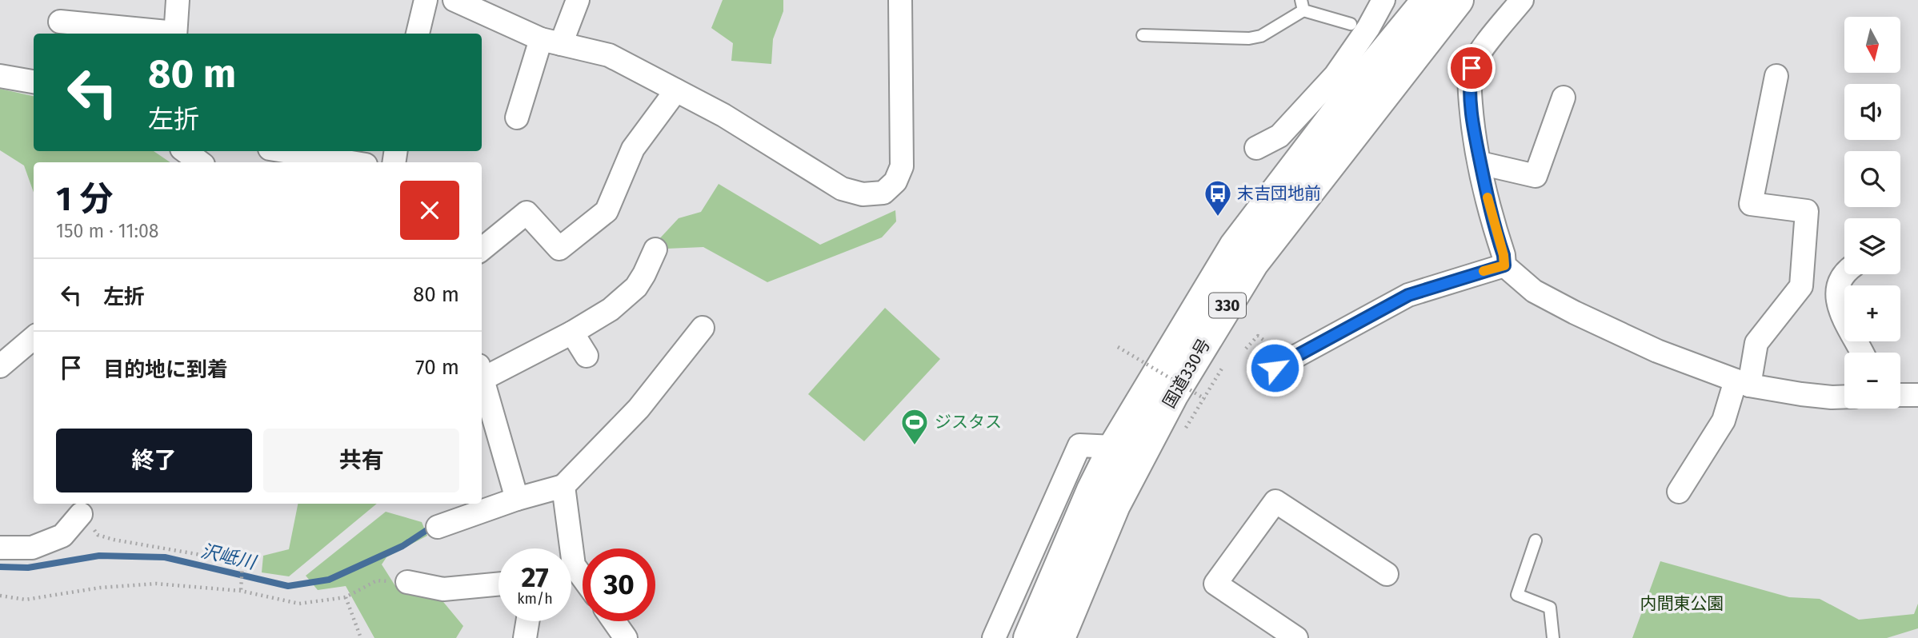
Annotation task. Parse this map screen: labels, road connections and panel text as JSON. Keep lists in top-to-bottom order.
{
  "streets": {
    "highway": ["330", "国道330号"]
  },
  "water": ["沢岻川"],
  "parks": ["内間東公園"],
  "places": {
    "bus stop": ["末吉団地前"],
    "sports": ["ジスタス"]
  },
  "north": "bottom",
  "page": {
    "map_buttons": ["+", "−"],
    "turn": ["80 m", "左折"],
    "heading": ["1 分", "150 m · 11:08"],
    "list": [
      {
        "name": "左折",
        "value": "80 m"
      },
      {
        "name": "目的地に到着",
        "value": "70 m"
      }
    ],
    "buttons": ["終了", "共有"],
    "speed": "27 km/h",
    "limit": "30"
  }
}
